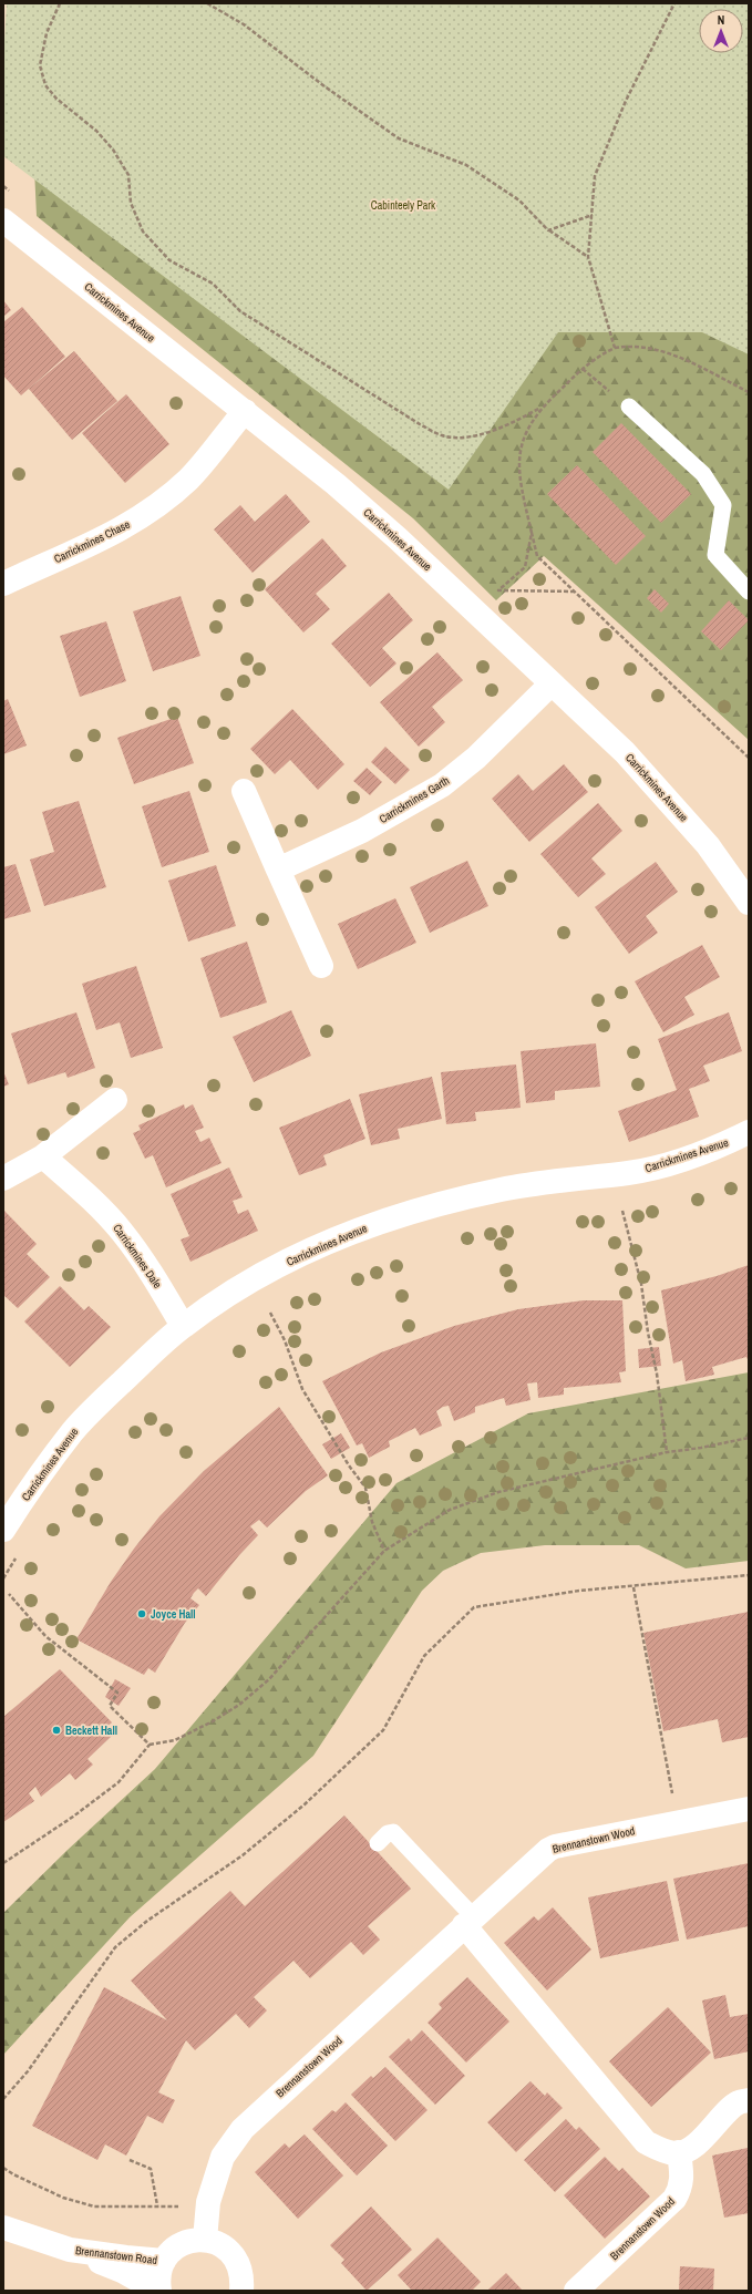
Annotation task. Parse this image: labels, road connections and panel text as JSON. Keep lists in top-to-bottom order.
{
  "streets": {
    "street": [
      "Carrickmines Avenue",
      "Carrickmines Chase",
      "Carrickmines Garth",
      "Carrickmines Dale",
      "Brennanstown Wood",
      "Brennanstown Road"
    ]
  },
  "crossings": [
    ["Carrickmines Avenue", "Carrickmines Chase"],
    ["Carrickmines Avenue", "Carrickmines Garth"],
    ["Carrickmines Avenue", "Carrickmines Dale"],
    ["Brennanstown Wood", "Brennanstown Road"]
  ],
  "parks": ["Cabinteely Park"],
  "places": ["Joyce Hall", "Beckett Hall"],
  "north": "top"
}
